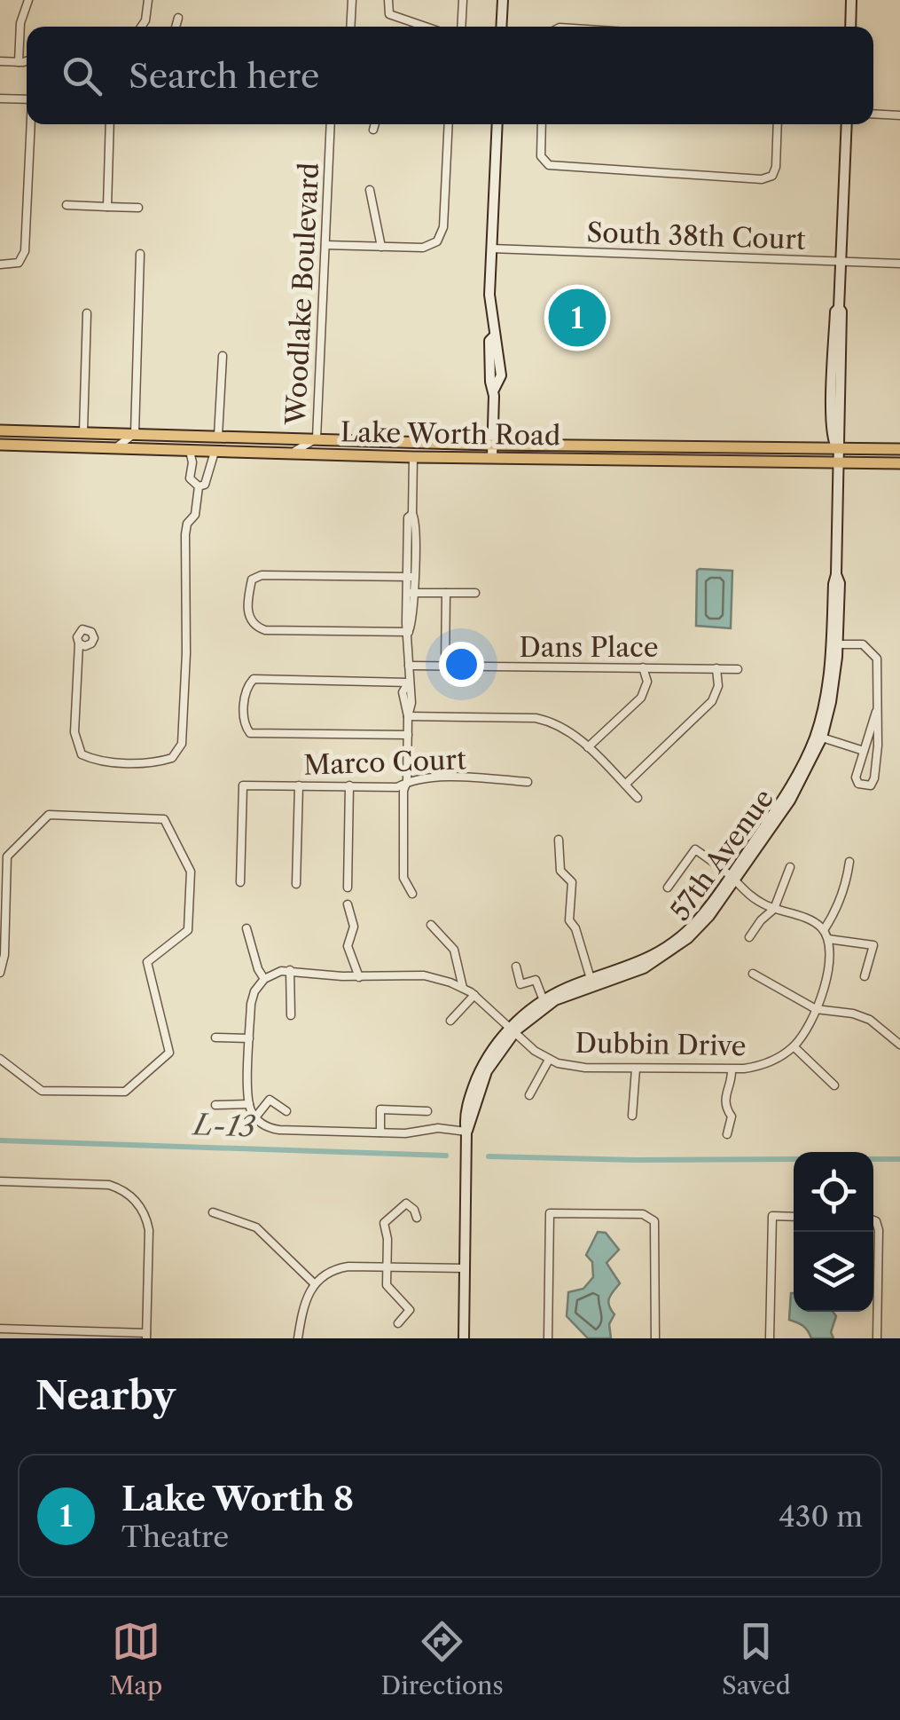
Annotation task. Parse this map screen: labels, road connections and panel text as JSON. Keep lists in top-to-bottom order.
{
  "streets": {
    "main road": ["Lake Worth Road"],
    "street": [
      "South 38th Court",
      "Woodlake Boulevard",
      "Dans Place",
      "Marco Court",
      "57th Avenue",
      "Dubbin Drive"
    ]
  },
  "crossings": [
    ["South 38th Court", "57th Avenue"],
    ["Woodlake Boulevard", "Lake Worth Road"],
    ["Lake Worth Road", "57th Avenue"],
    ["57th Avenue", "Dubbin Drive"]
  ],
  "water": ["L-13"],
  "page": {
    "search": "Search here",
    "pins": "1",
    "heading": "Nearby",
    "list": [
      {
        "mark": "1",
        "name": "Lake Worth 8",
        "note": "Theatre",
        "value": "430 m"
      }
    ],
    "nav": ["Map", "Directions", "Saved"]
  }
}
